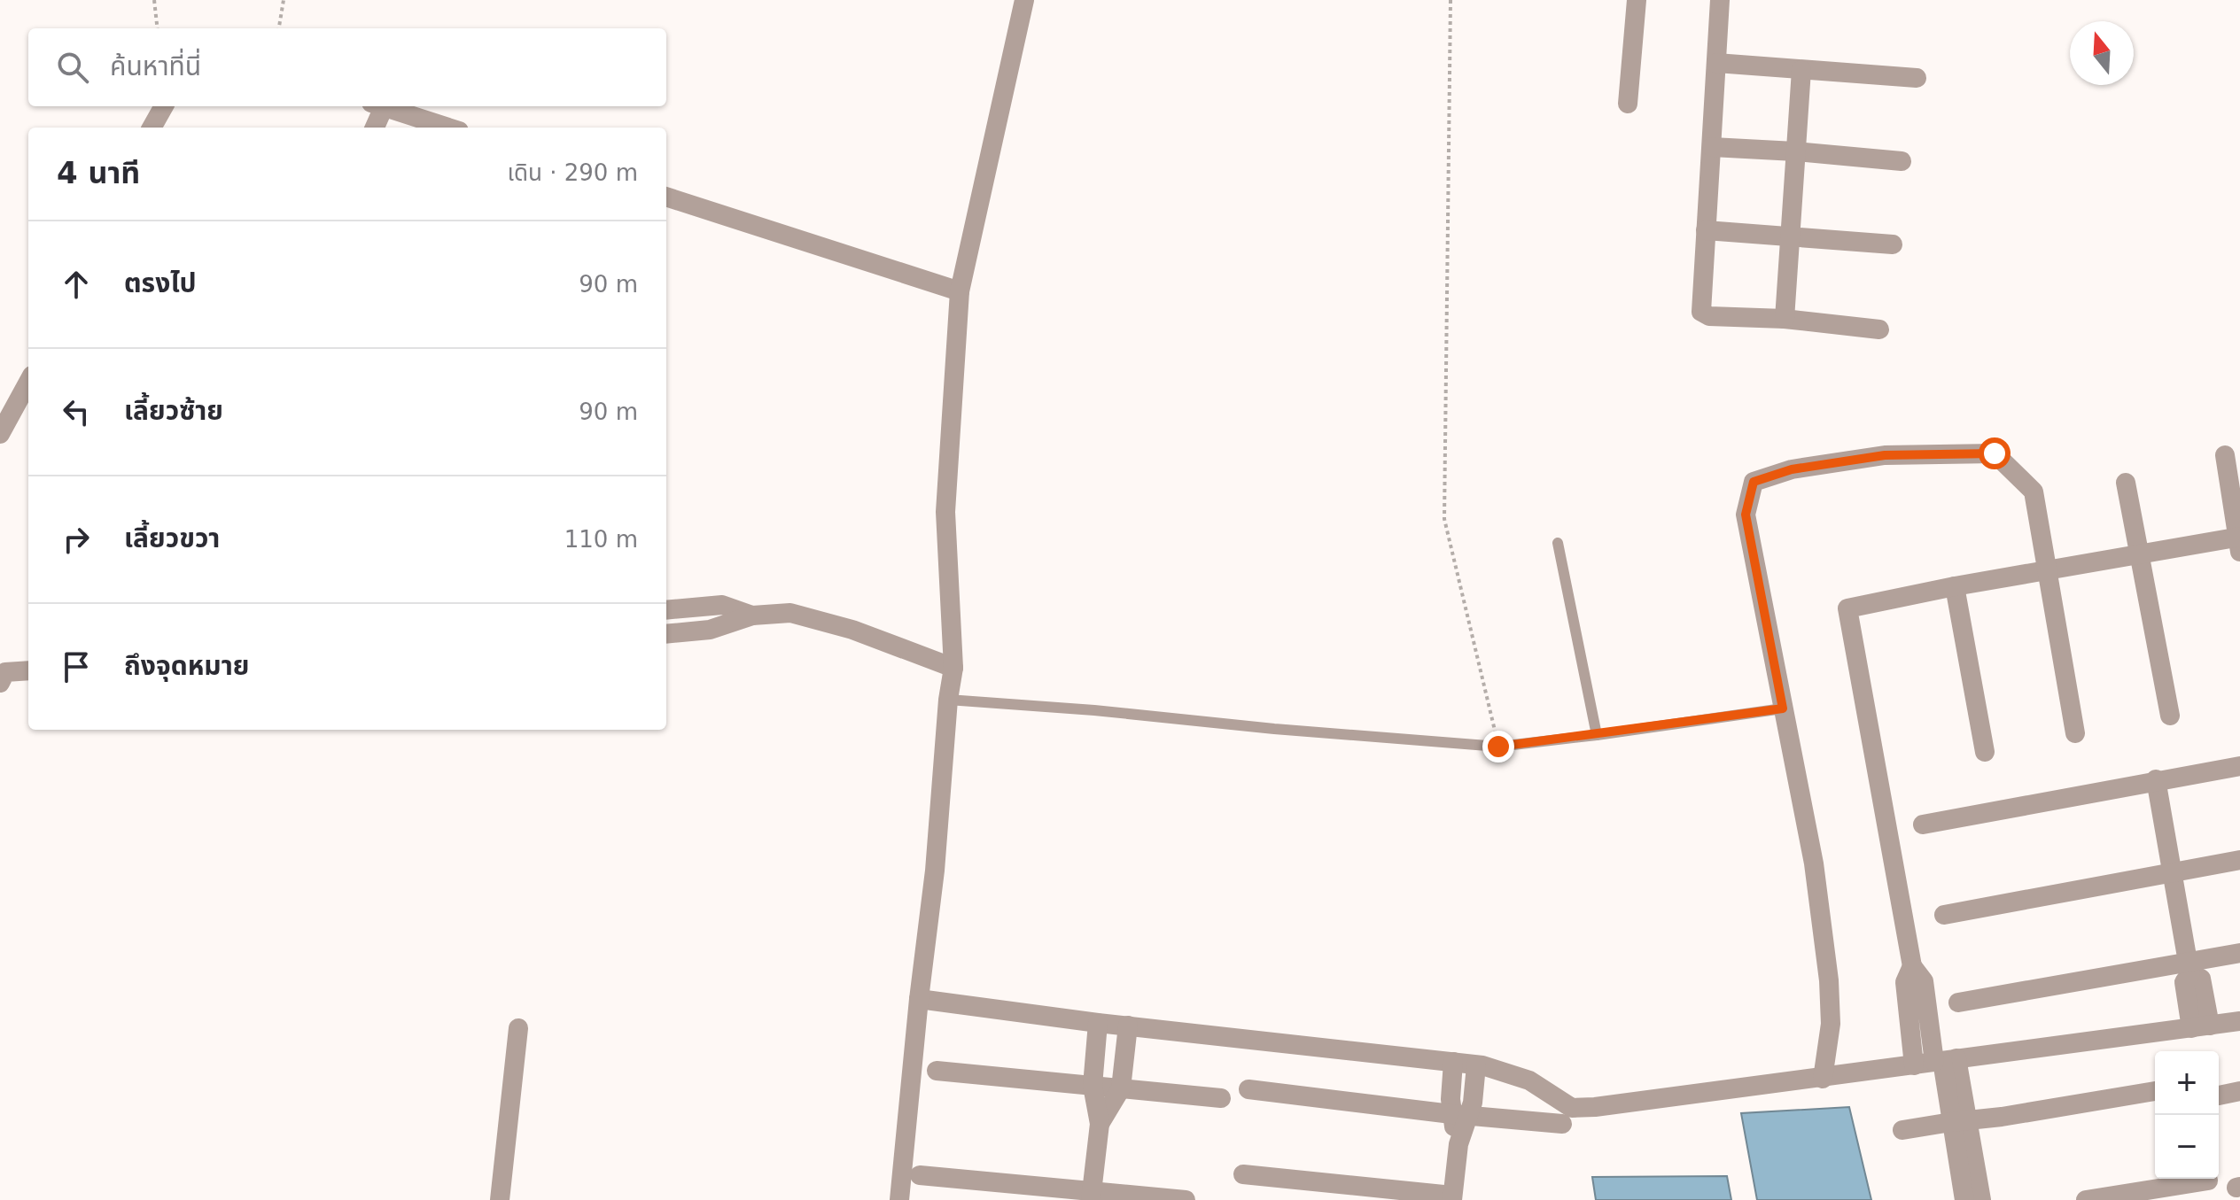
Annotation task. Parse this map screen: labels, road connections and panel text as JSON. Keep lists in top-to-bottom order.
{
  "north": "top",
  "page": {
    "search": "ค้นหาที่นี่",
    "heading": ["4 นาที", "เดิน · 290 m"],
    "list": [
      ["ตรงไป", "90 m"],
      ["เลี้ยวซ้าย", "90 m"],
      ["เลี้ยวขวา", "110 m"],
      "ถึงจุดหมาย"
    ],
    "map_buttons": ["+", "−"]
  }
}
